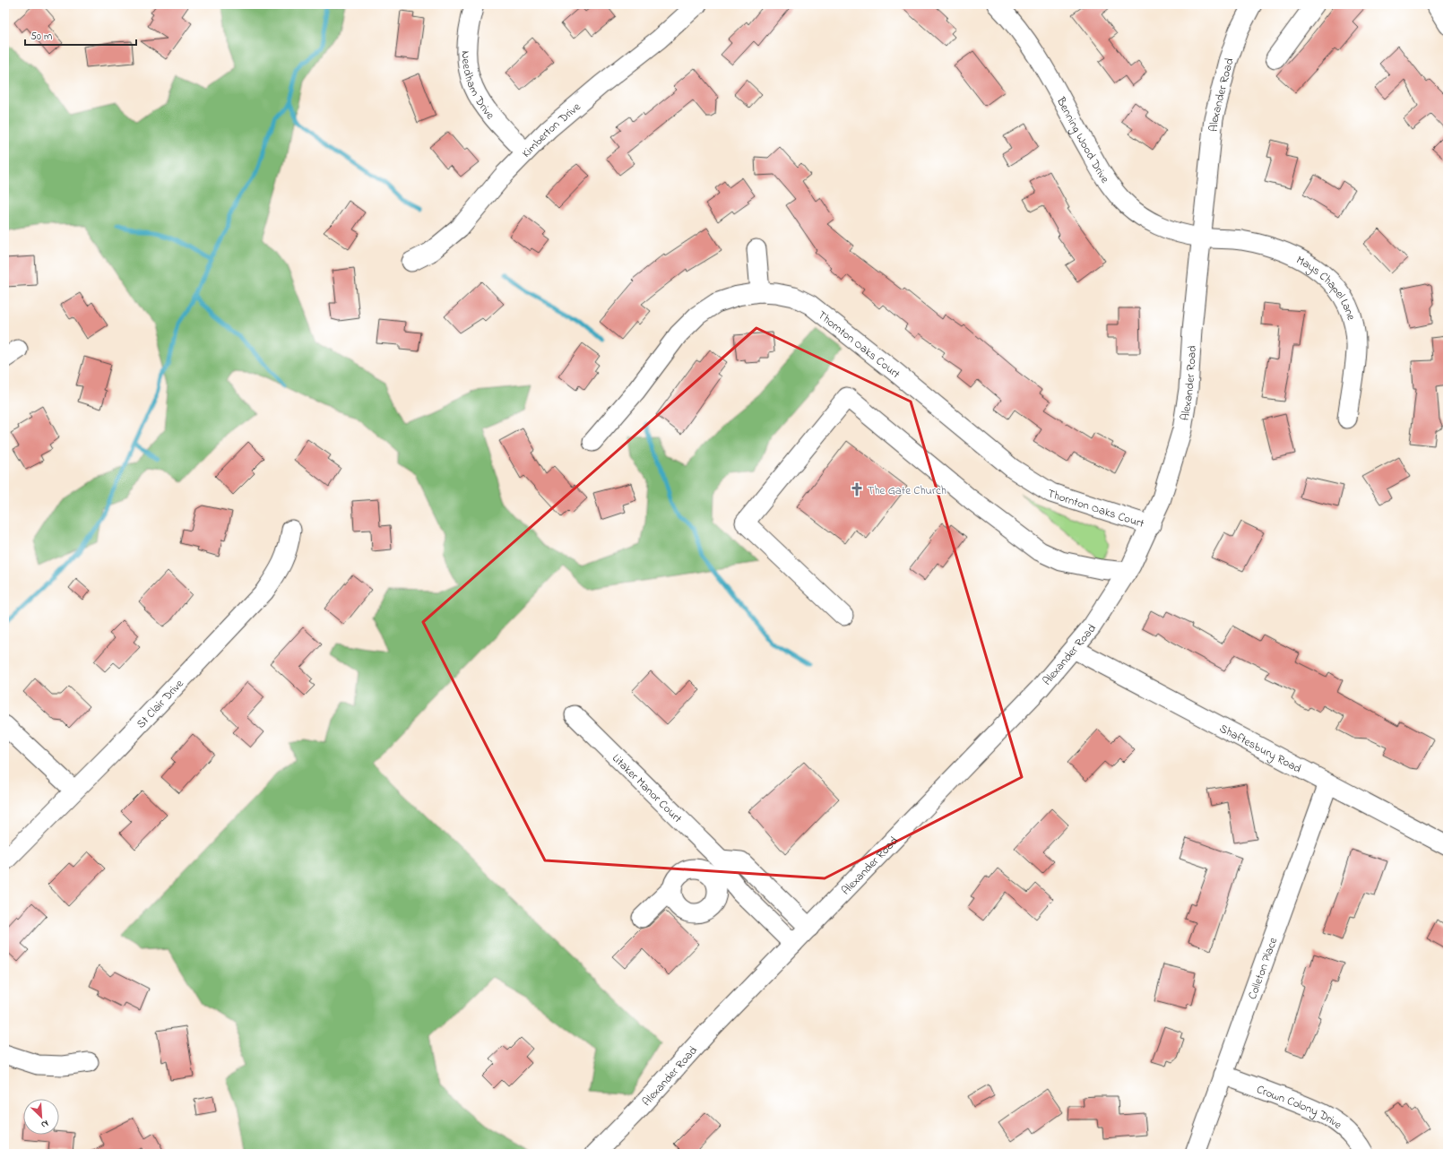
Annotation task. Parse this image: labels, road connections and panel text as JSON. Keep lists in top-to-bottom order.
{
  "streets": {
    "street": [
      "Needham Drive",
      "Alexander Road",
      "Kimberton Drive",
      "Benning Wood Drive",
      "Mays Chapel Lane",
      "Thornton Oaks Court",
      "St Clair Drive",
      "Shaftesbury Road",
      "Litaker Manor Court",
      "Colleton Place",
      "Crown Colony Drive"
    ]
  },
  "crossings": [
    ["Needham Drive", "Kimberton Drive"],
    ["Alexander Road", "Benning Wood Drive"],
    ["Alexander Road", "Mays Chapel Lane"],
    ["Alexander Road", "Thornton Oaks Court"],
    ["Alexander Road", "Shaftesbury Road"],
    ["Alexander Road", "Litaker Manor Court"],
    ["Benning Wood Drive", "Mays Chapel Lane"],
    ["Shaftesbury Road", "Colleton Place"],
    ["Colleton Place", "Crown Colony Drive"]
  ],
  "places": {
    "church": ["The Gate Church"]
  },
  "scale_bar": "50 m",
  "north": "bottom right"
}
